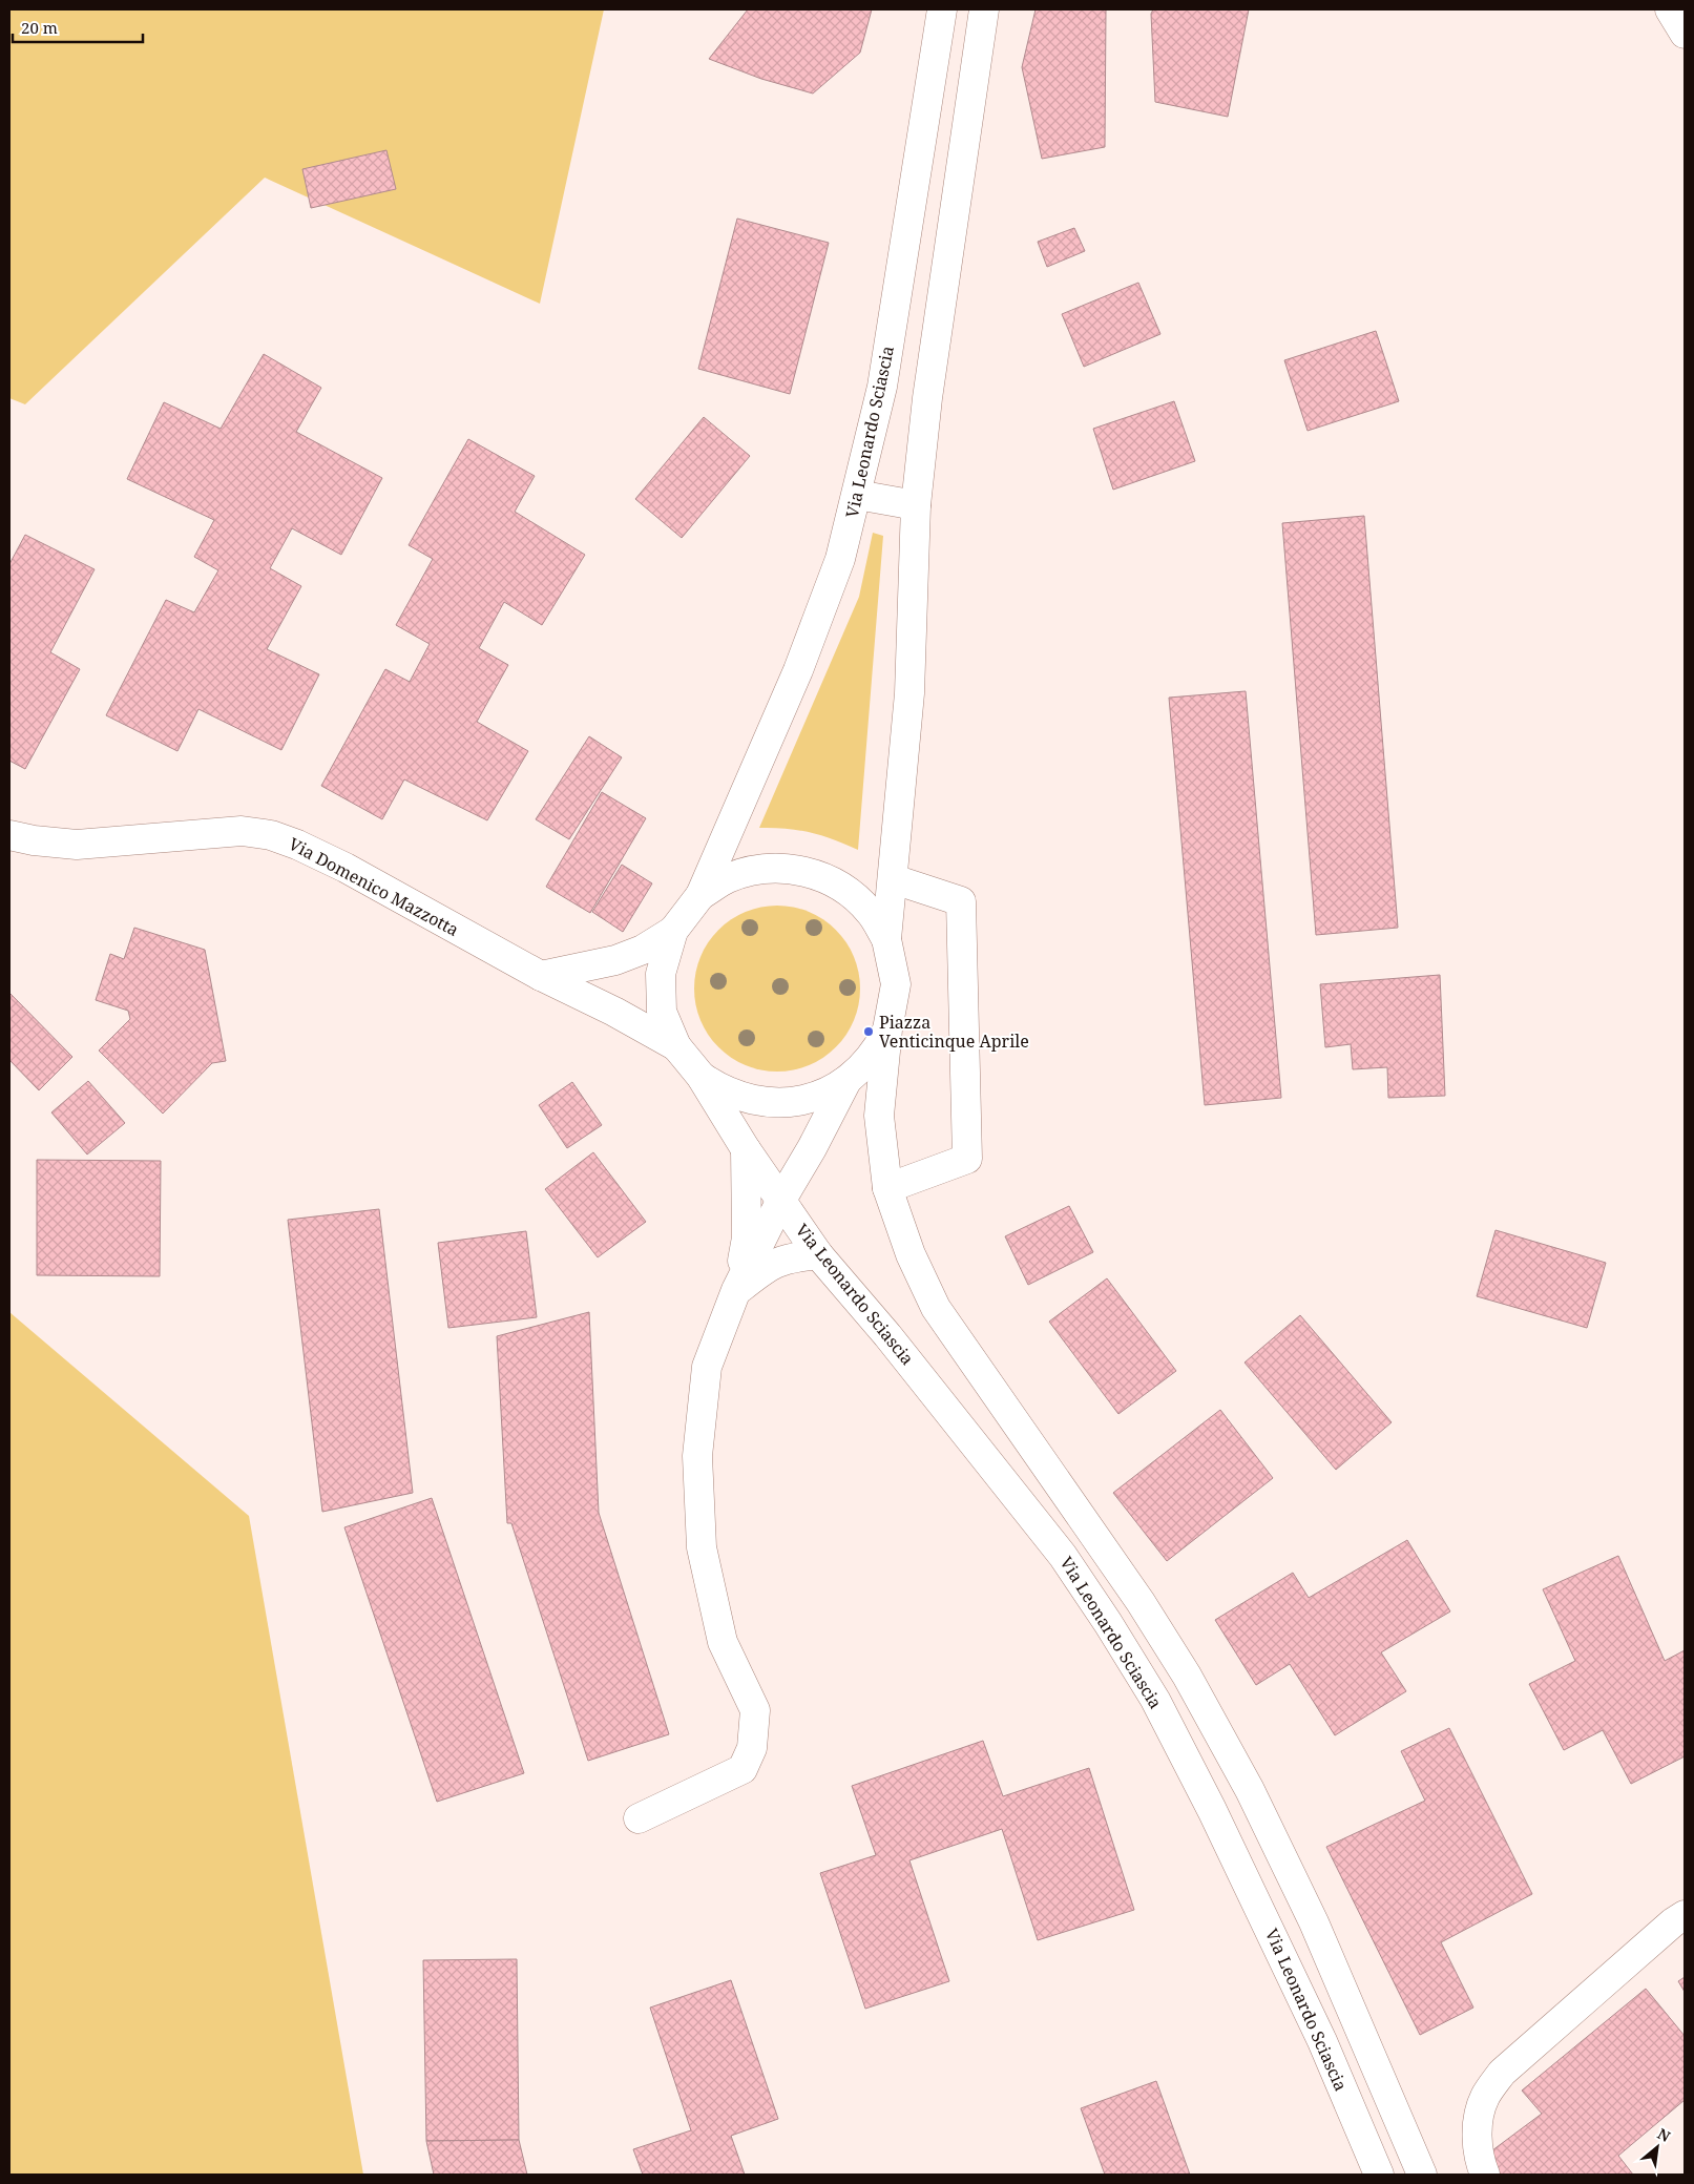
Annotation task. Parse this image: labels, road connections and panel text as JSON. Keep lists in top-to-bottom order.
{
  "streets": {
    "street": ["Via Leonardo Sciascia", "Via Domenico Mazzotta"]
  },
  "places": ["Piazza Venticinque Aprile"],
  "scale_bar": "20 m",
  "north": "top right"
}
